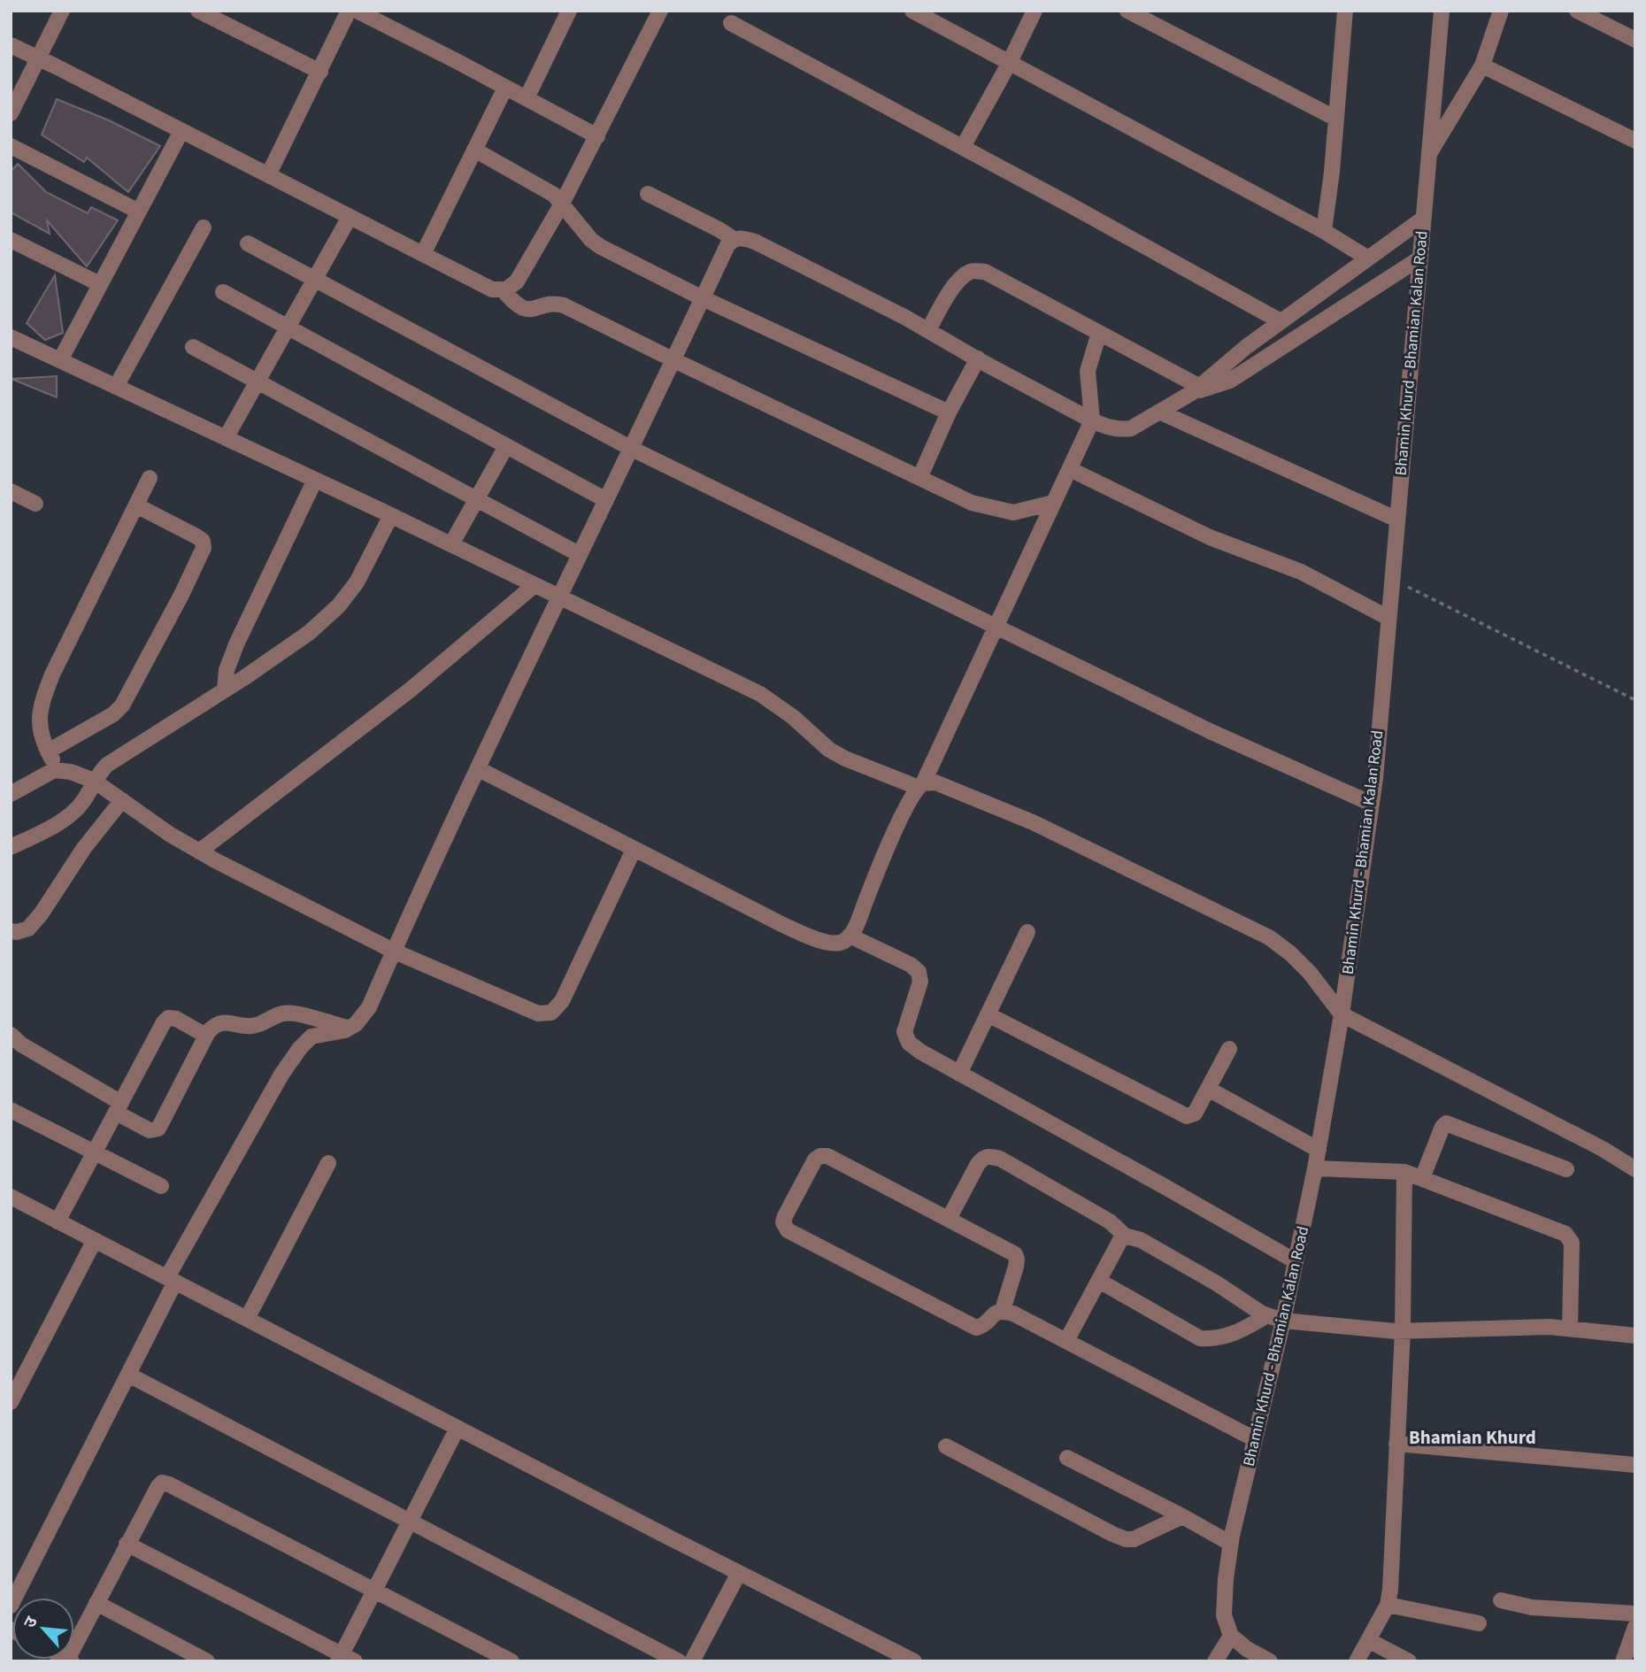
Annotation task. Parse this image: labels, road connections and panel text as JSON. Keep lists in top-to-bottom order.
{
  "streets": {
    "street": ["Bhamin Khurd - Bhamian Kalan Road"]
  },
  "districts": ["Bhamian Khurd"],
  "north": "top left"
}
